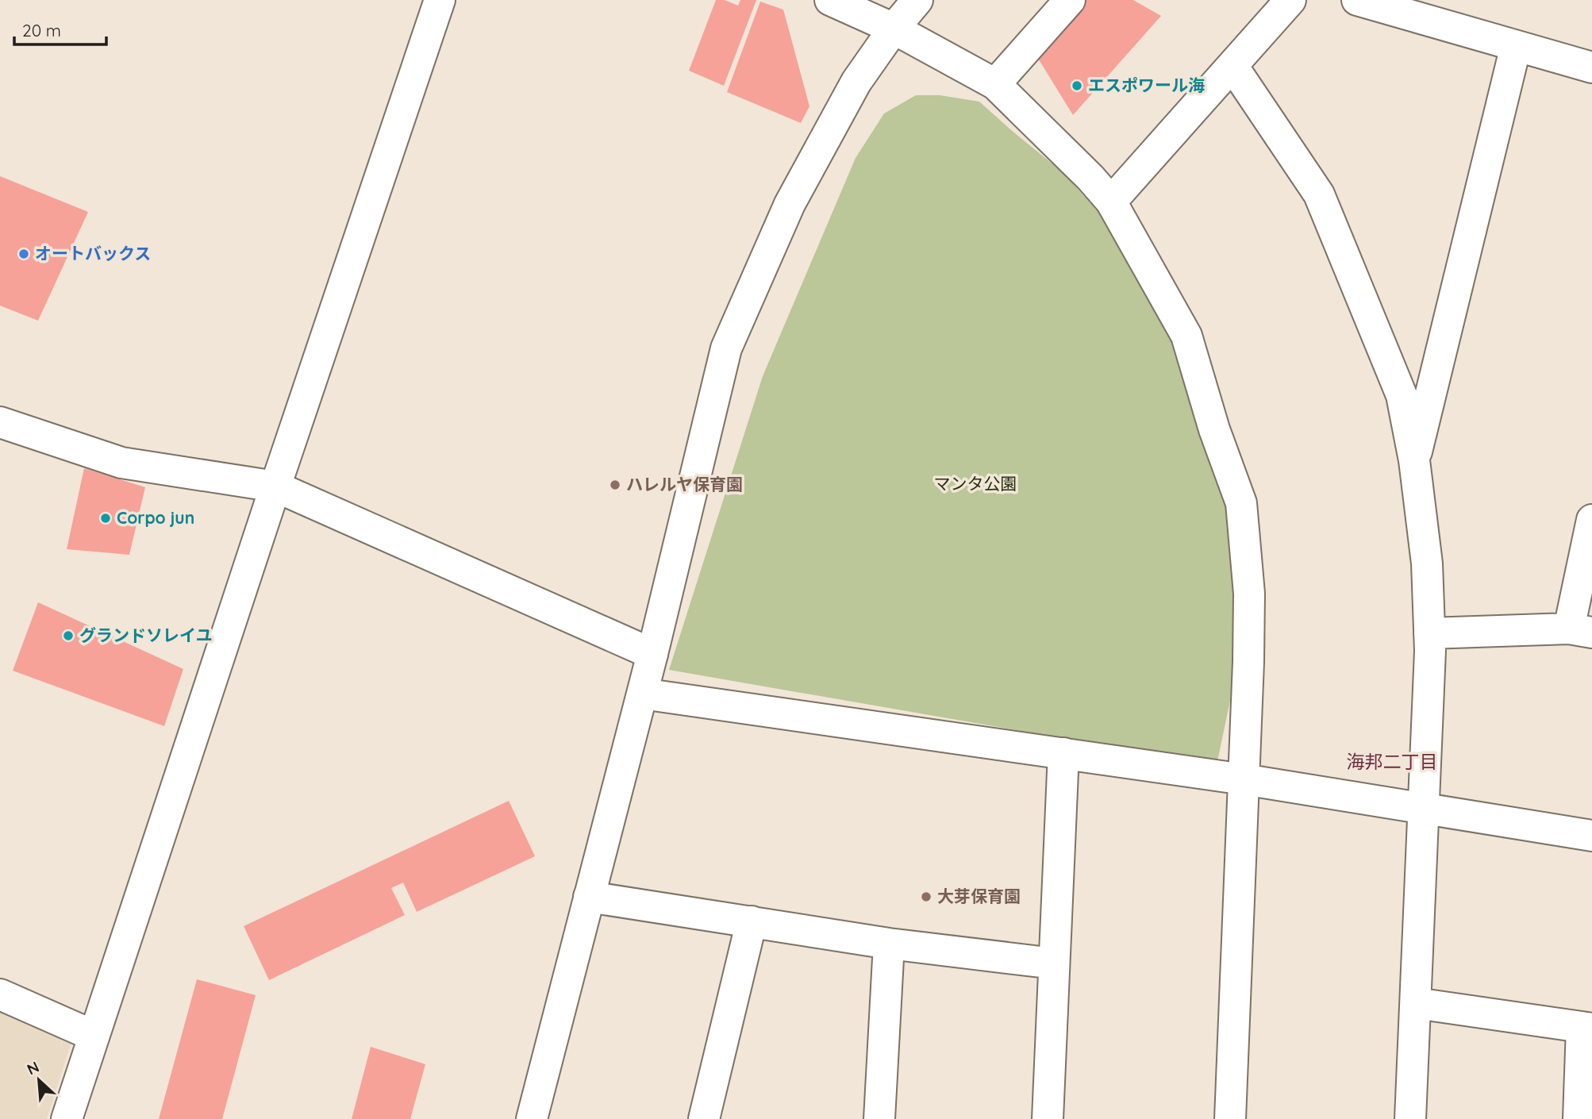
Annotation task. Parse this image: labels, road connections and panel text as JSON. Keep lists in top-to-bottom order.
{
  "districts": ["海邦二丁目"],
  "parks": ["マンタ公園"],
  "places": [
    "エスポワール海",
    "オートバックス",
    "ハレルヤ保育園",
    "Corpo jun",
    "グランドソレイユ",
    "大芽保育園"
  ],
  "scale_bar": "20 m",
  "north": "top left"
}
